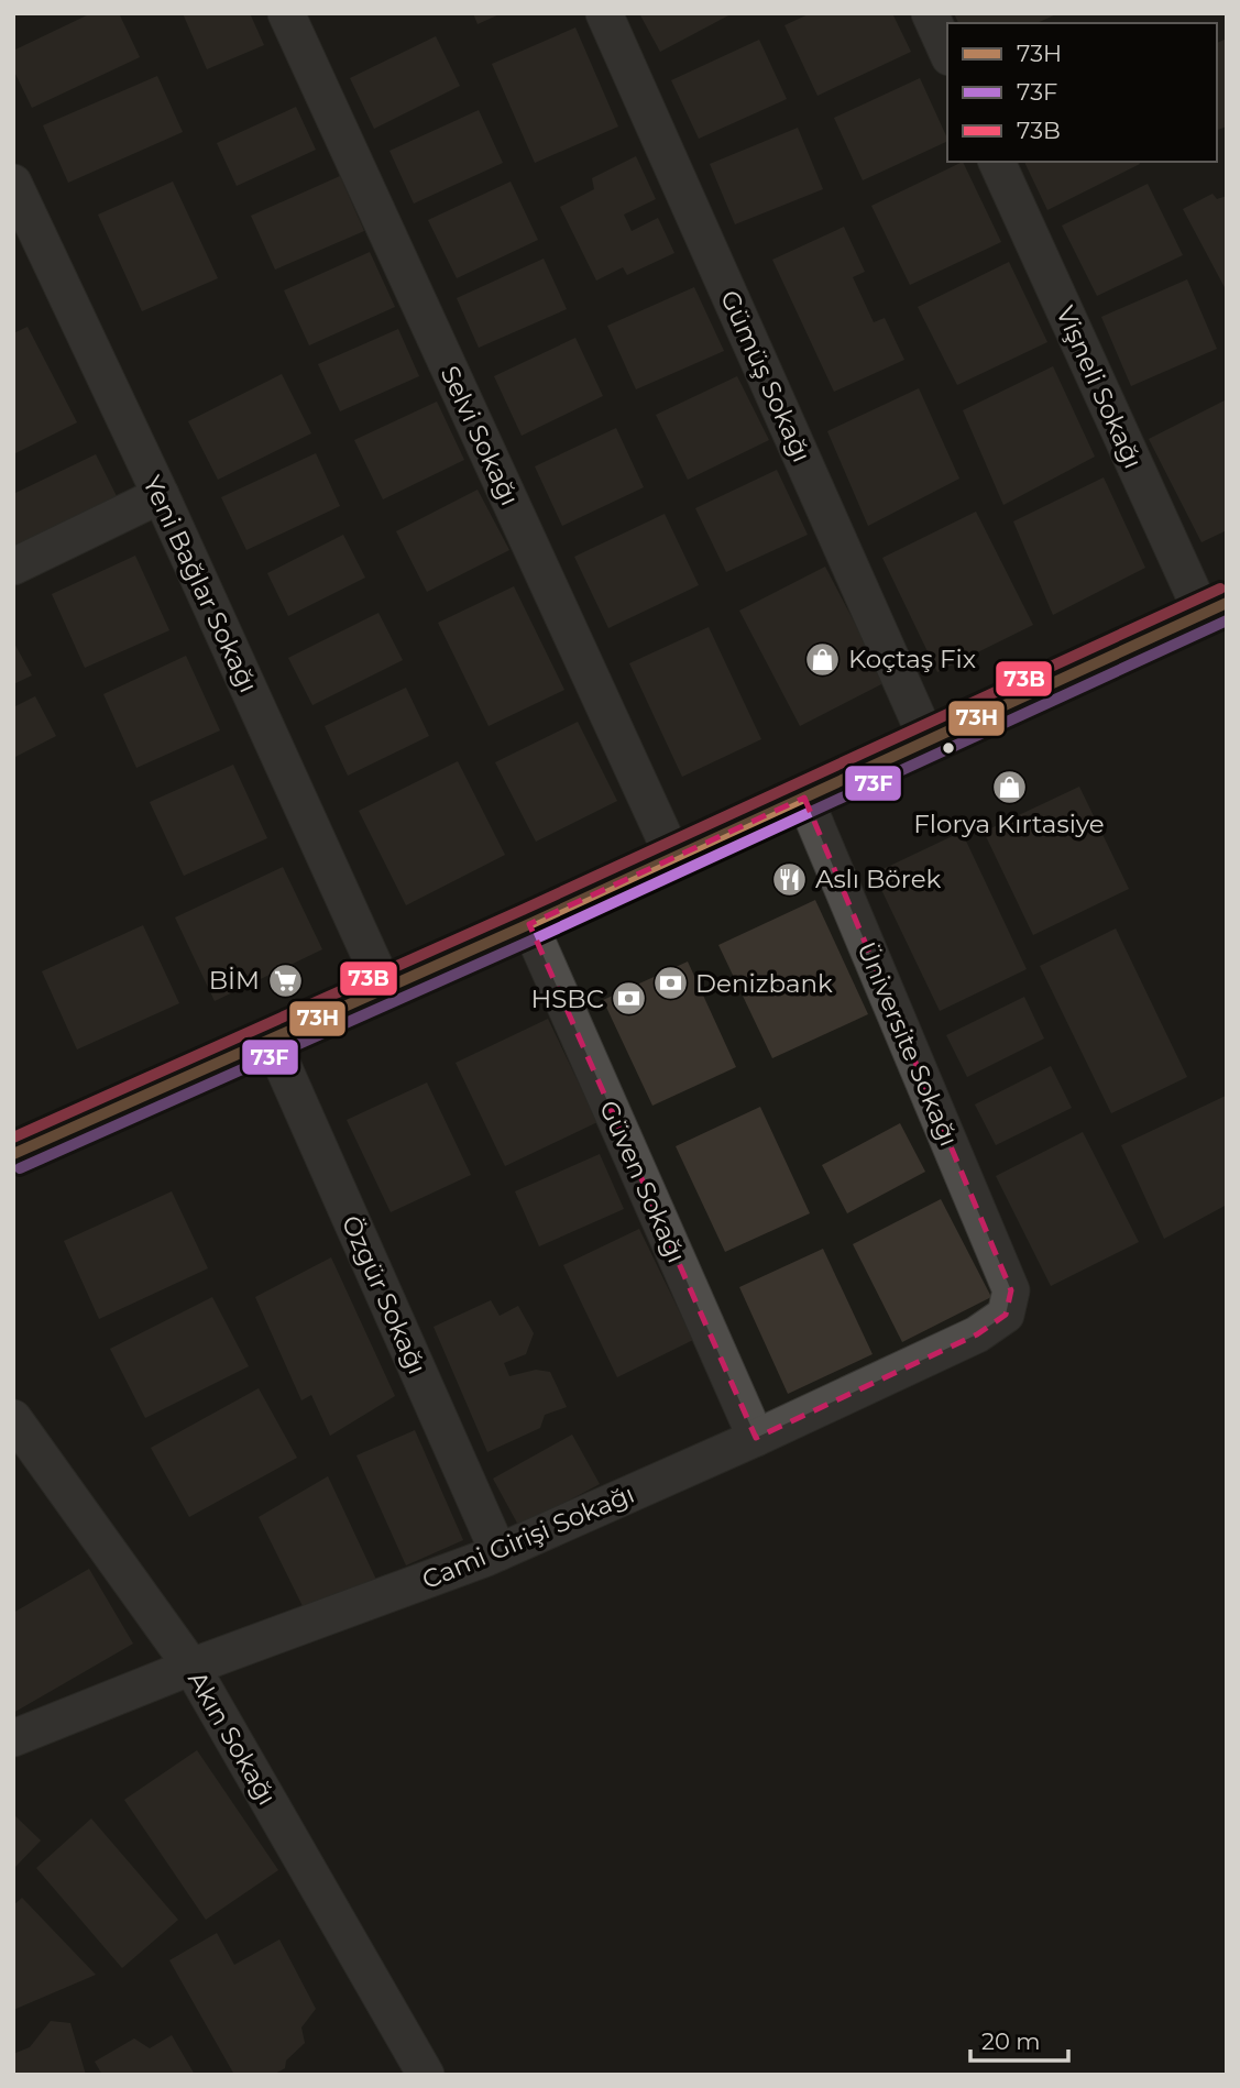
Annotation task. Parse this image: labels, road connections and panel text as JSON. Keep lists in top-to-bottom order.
{
  "streets": {
    "street": [
      "Gümüş Sokağı",
      "Vişneli Sokağı",
      "Selvi Sokağı",
      "Yeni Bağlar Sokağı",
      "Üniversite Sokağı",
      "Güven Sokağı",
      "Özgür Sokağı",
      "Cami Girişi Sokağı",
      "Akın Sokağı"
    ]
  },
  "crossings": [
    ["Üniversite Sokağı", "Cami Girişi Sokağı"],
    ["Güven Sokağı", "Cami Girişi Sokağı"],
    ["Özgür Sokağı", "Cami Girişi Sokağı"],
    ["Cami Girişi Sokağı", "Akın Sokağı"]
  ],
  "places": {
    "shop": ["Koçtaş Fix", "Florya Kırtasiye"],
    "restaurant": ["Aslı Börek"],
    "supermarket": ["BİM"],
    "bank": ["Denizbank", "HSBC"]
  },
  "lines": ["transit line 73B", "transit line 73H", "transit line 73F"],
  "legend": ["73H", "73F", "73B"],
  "scale_bar": "20 m"
}
